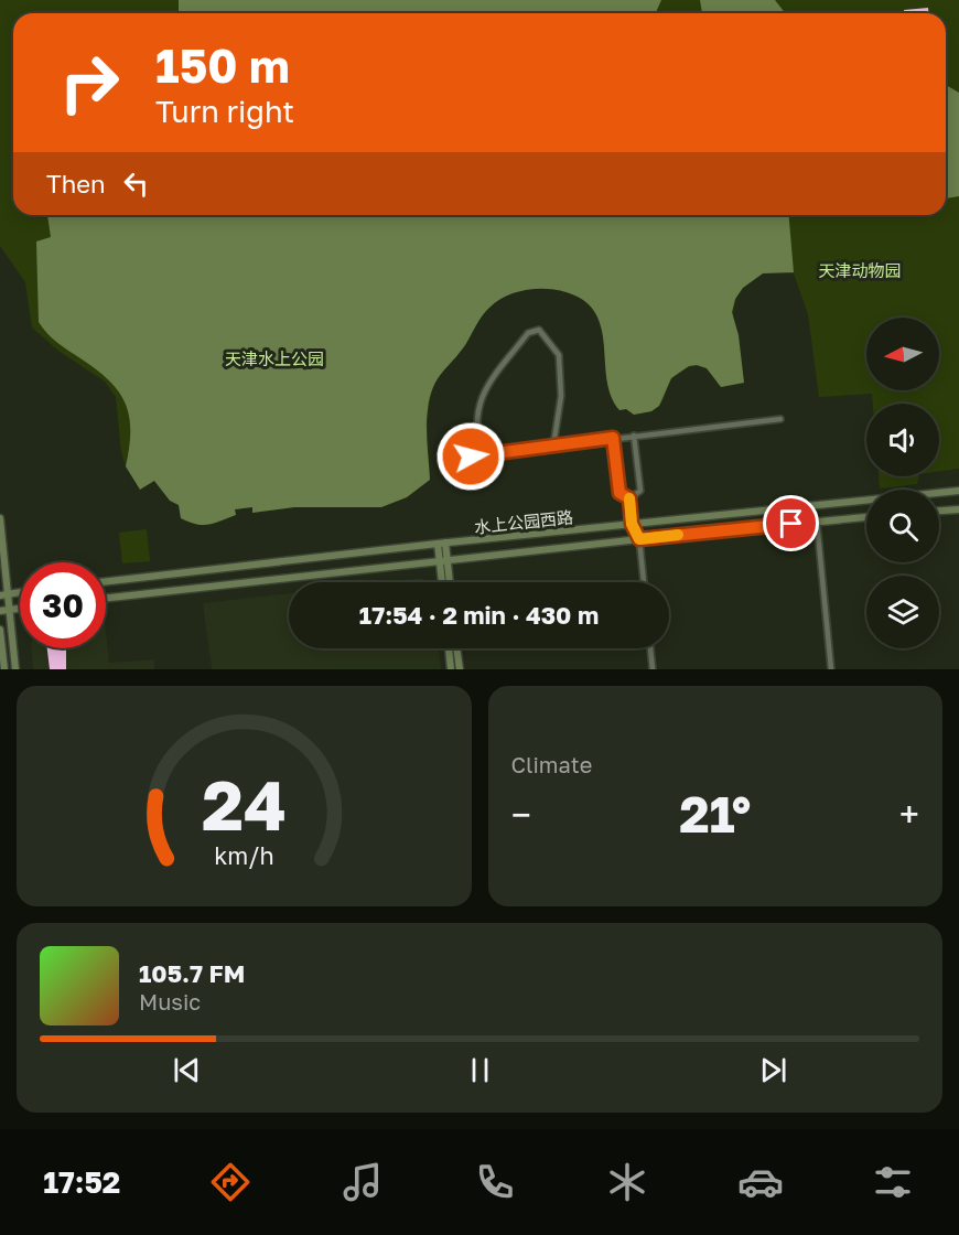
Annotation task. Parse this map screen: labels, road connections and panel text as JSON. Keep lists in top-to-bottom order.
{
  "streets": {
    "main road": ["水上公园西路"]
  },
  "parks": ["天津动物园", "天津水上公园"],
  "north": "left",
  "page": {
    "turn": ["150 m", "Turn right"],
    "then": "Then",
    "limit": "30",
    "trip": "17:54 · 2 min · 430 m",
    "tile": "Climate",
    "heat": ["−", "21°", "+"],
    "song": ["105.7 FM", "Music"],
    "tabs": "17:52",
    "gauge": ["24", "km/h"]
  }
}
